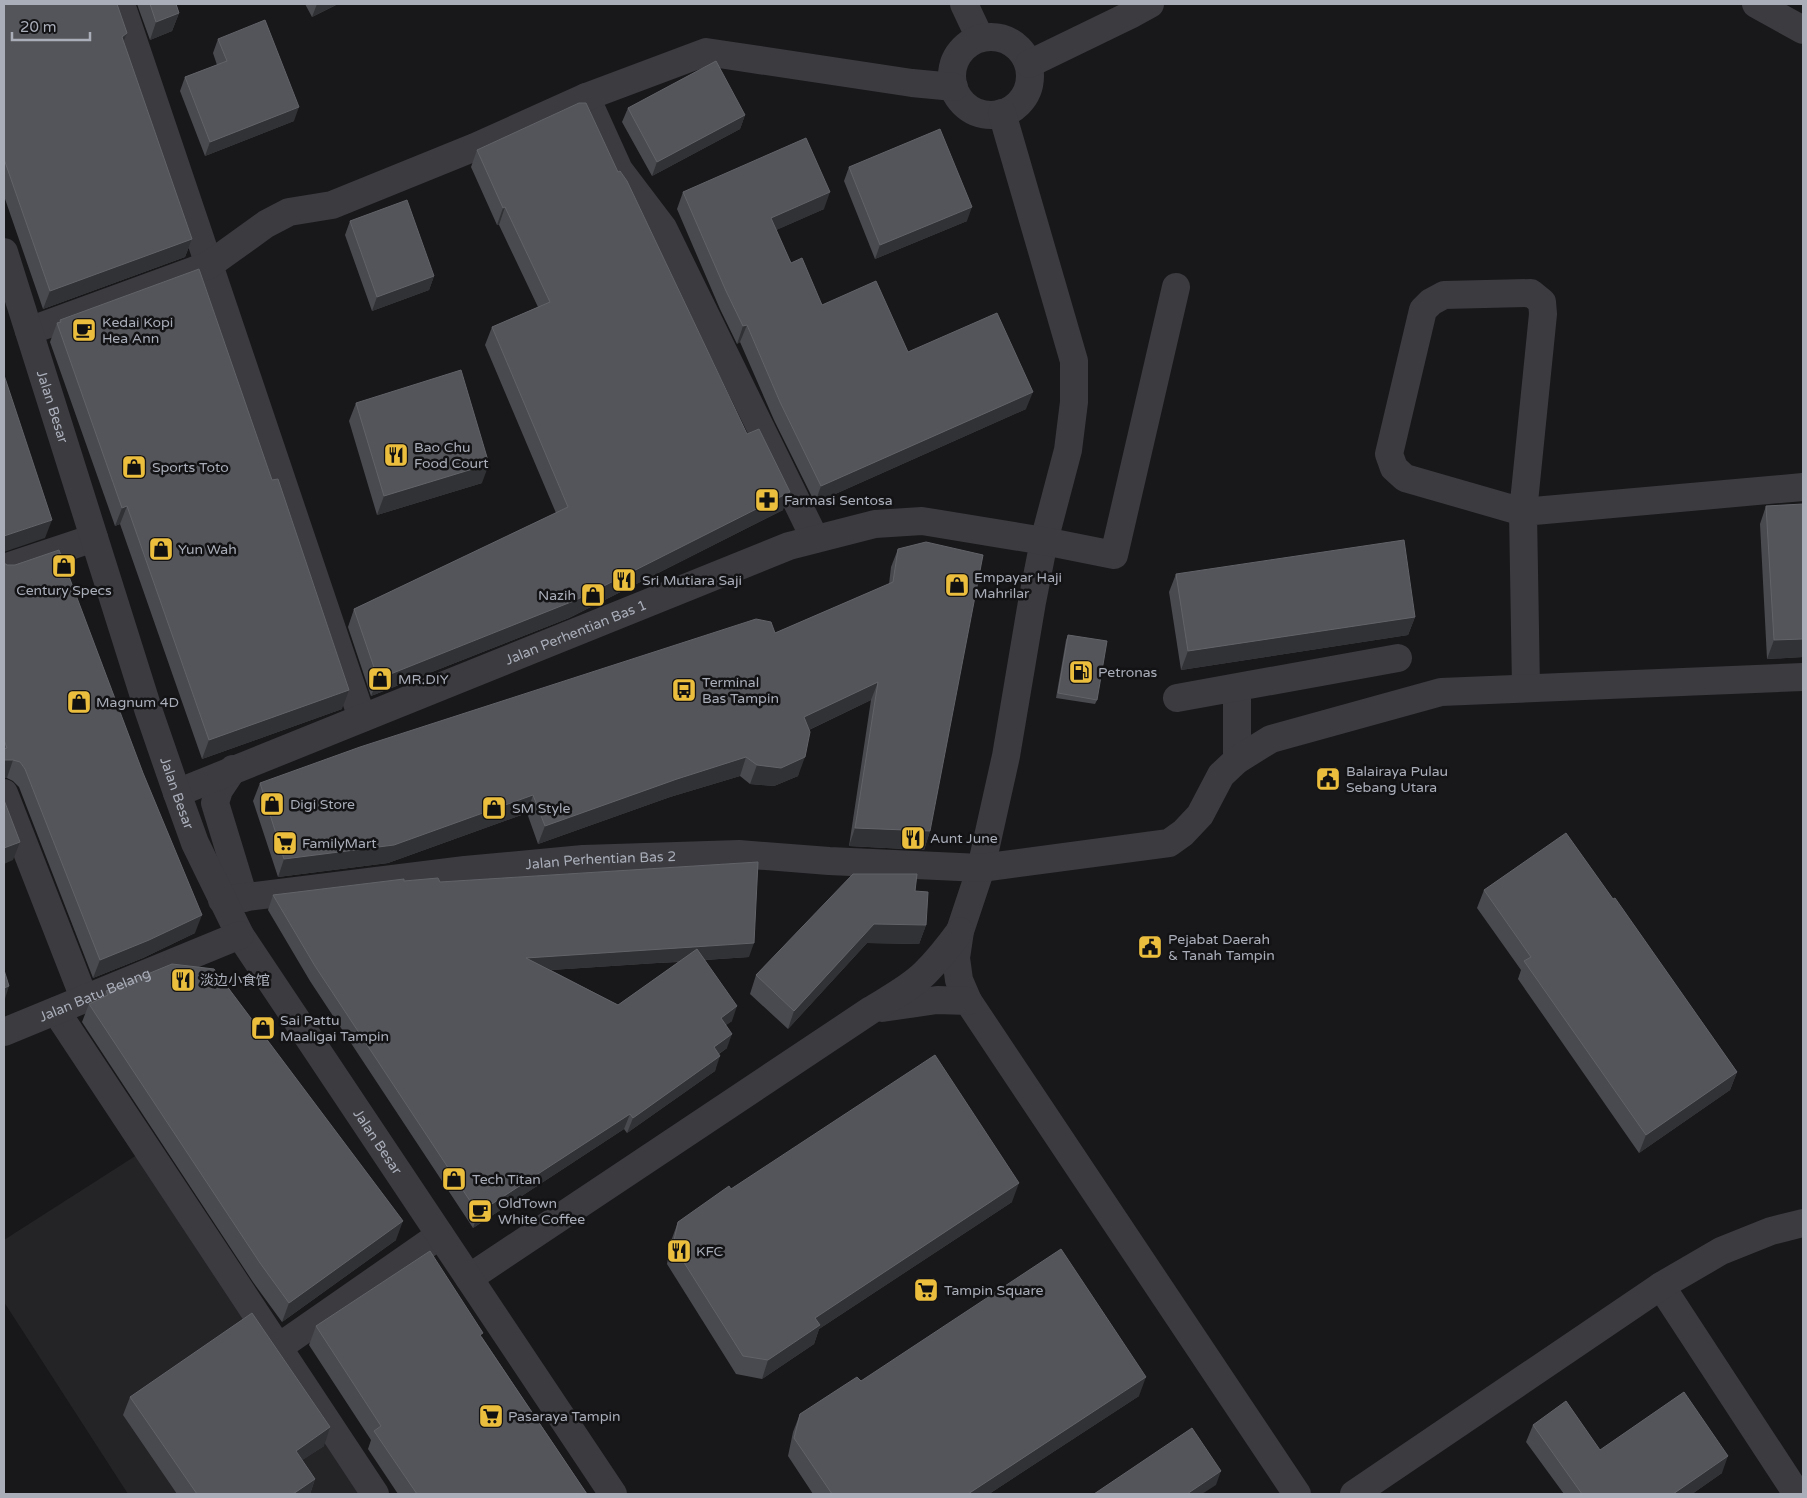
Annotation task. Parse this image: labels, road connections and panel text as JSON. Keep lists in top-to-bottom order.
{
  "streets": {
    "street": [
      "Jalan Besar",
      "Jalan Perhentian Bas 1",
      "Jalan Perhentian Bas 2",
      "Jalan Batu Belang"
    ]
  },
  "crossings": [
    ["Jalan Besar", "Jalan Perhentian Bas 1"],
    ["Jalan Besar", "Jalan Perhentian Bas 2"],
    ["Jalan Besar", "Jalan Batu Belang"]
  ],
  "places": {
    "cafe": ["Kedai Kopi Hea Ann", "OldTown White Coffee"],
    "restaurant": [
      "Bao Chu Food Court",
      "Sri Mutiara Saji",
      "Aunt June",
      "淡边小食馆",
      "KFC"
    ],
    "shop": [
      "Sports Toto",
      "Yun Wah",
      "Century Specs",
      "Empayar Haji Mahrilar",
      "Nazih",
      "MR.DIY",
      "Magnum 4D",
      "Digi Store",
      "SM Style",
      "Sai Pattu Maaligai Tampin",
      "Tech Titan"
    ],
    "pharmacy": ["Farmasi Sentosa"],
    "fuel station": ["Petronas"],
    "bus stop": ["Terminal Bas Tampin"],
    "public building": ["Balairaya Pulau Sebang Utara", "Pejabat Daerah & Tanah Tampin"],
    "supermarket": ["FamilyMart", "Tampin Square", "Pasaraya Tampin"]
  },
  "scale_bar": "20 m"
}
